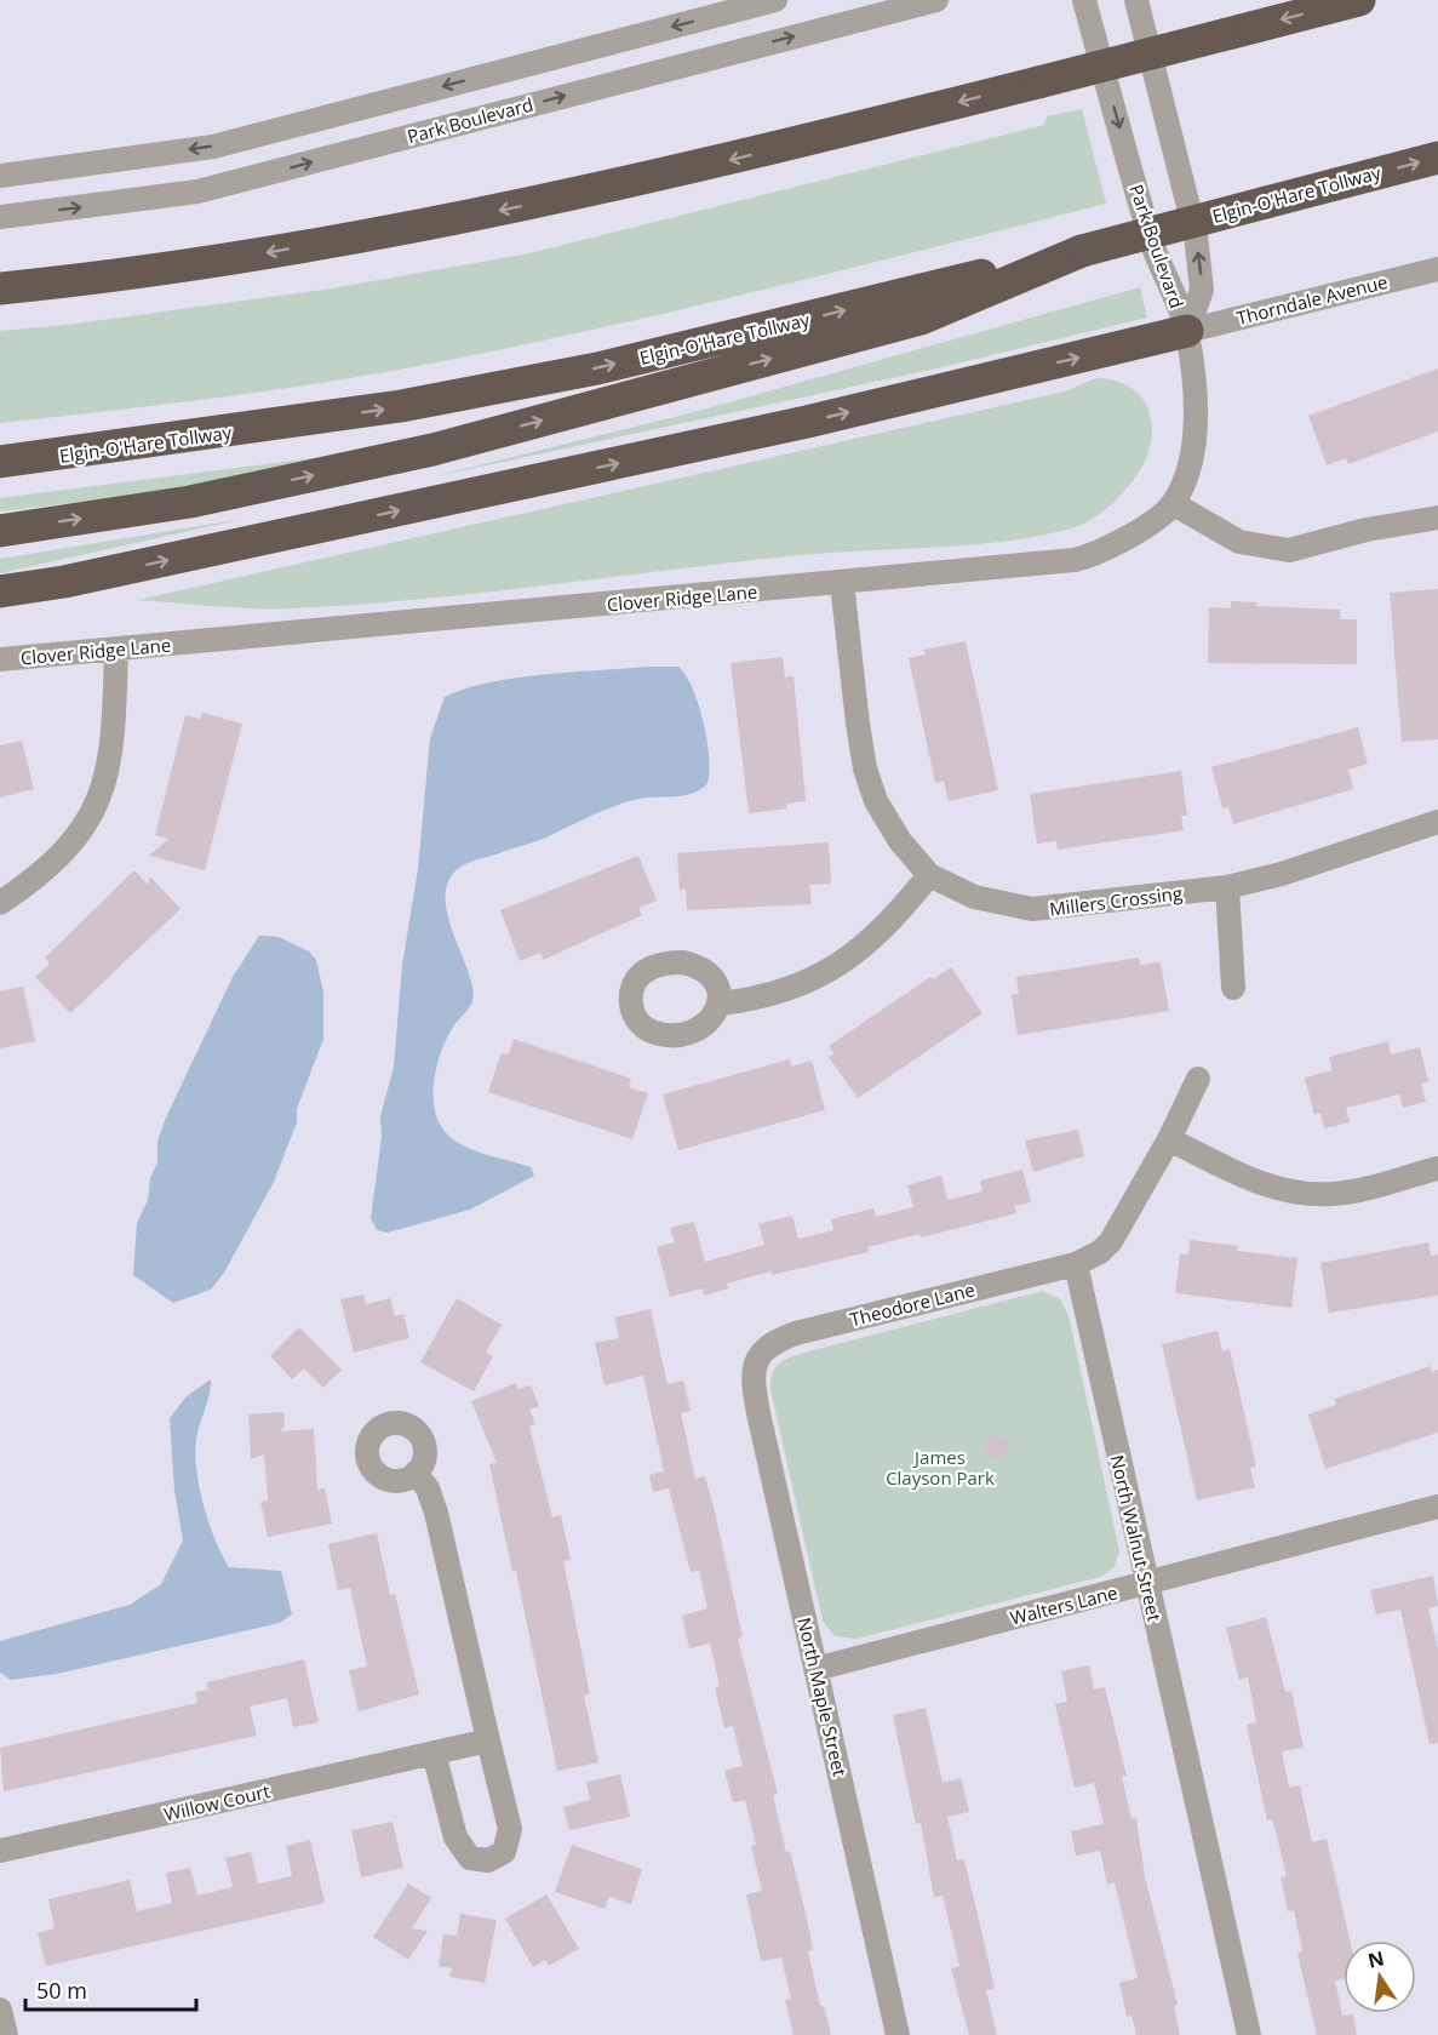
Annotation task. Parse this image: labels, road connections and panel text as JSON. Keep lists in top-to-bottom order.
{
  "streets": {
    "highway": ["Elgin-O'Hare Tollway"],
    "street": [
      "Park Boulevard",
      "Thorndale Avenue",
      "Clover Ridge Lane",
      "Millers Crossing",
      "Theodore Lane",
      "North Walnut Street",
      "Walters Lane",
      "North Maple Street",
      "Willow Court"
    ]
  },
  "crossings": [
    ["Park Boulevard", "Thorndale Avenue"],
    ["Clover Ridge Lane", "Millers Crossing"],
    ["Theodore Lane", "North Walnut Street"],
    ["Theodore Lane", "North Maple Street"],
    ["North Walnut Street", "Walters Lane"],
    ["Walters Lane", "North Maple Street"]
  ],
  "parks": ["James Clayson Park"],
  "scale_bar": "50 m",
  "north": "top"
}
